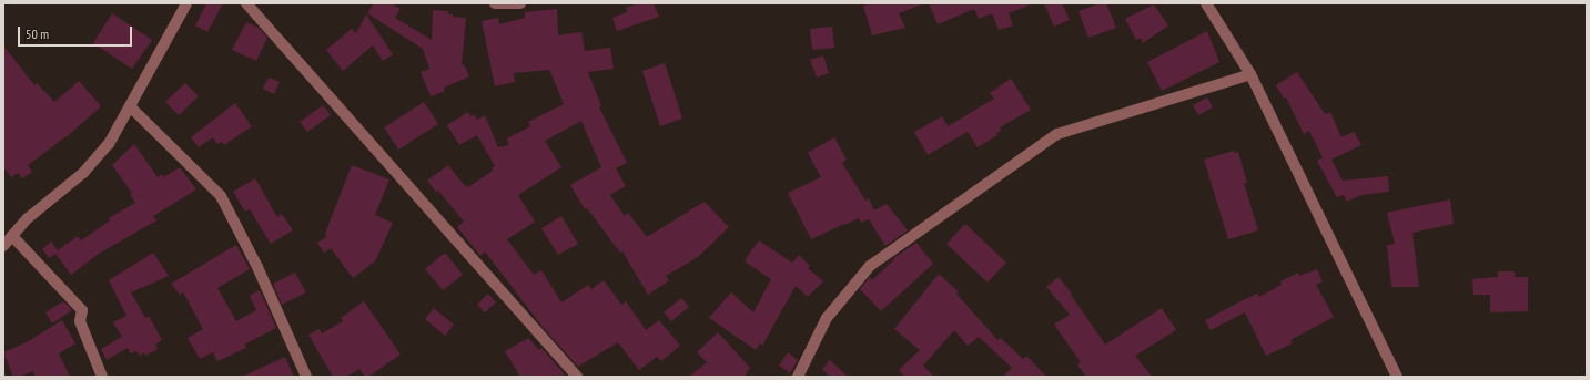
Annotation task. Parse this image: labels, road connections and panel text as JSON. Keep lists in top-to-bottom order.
{
  "scale_bar": "50 m"
}
